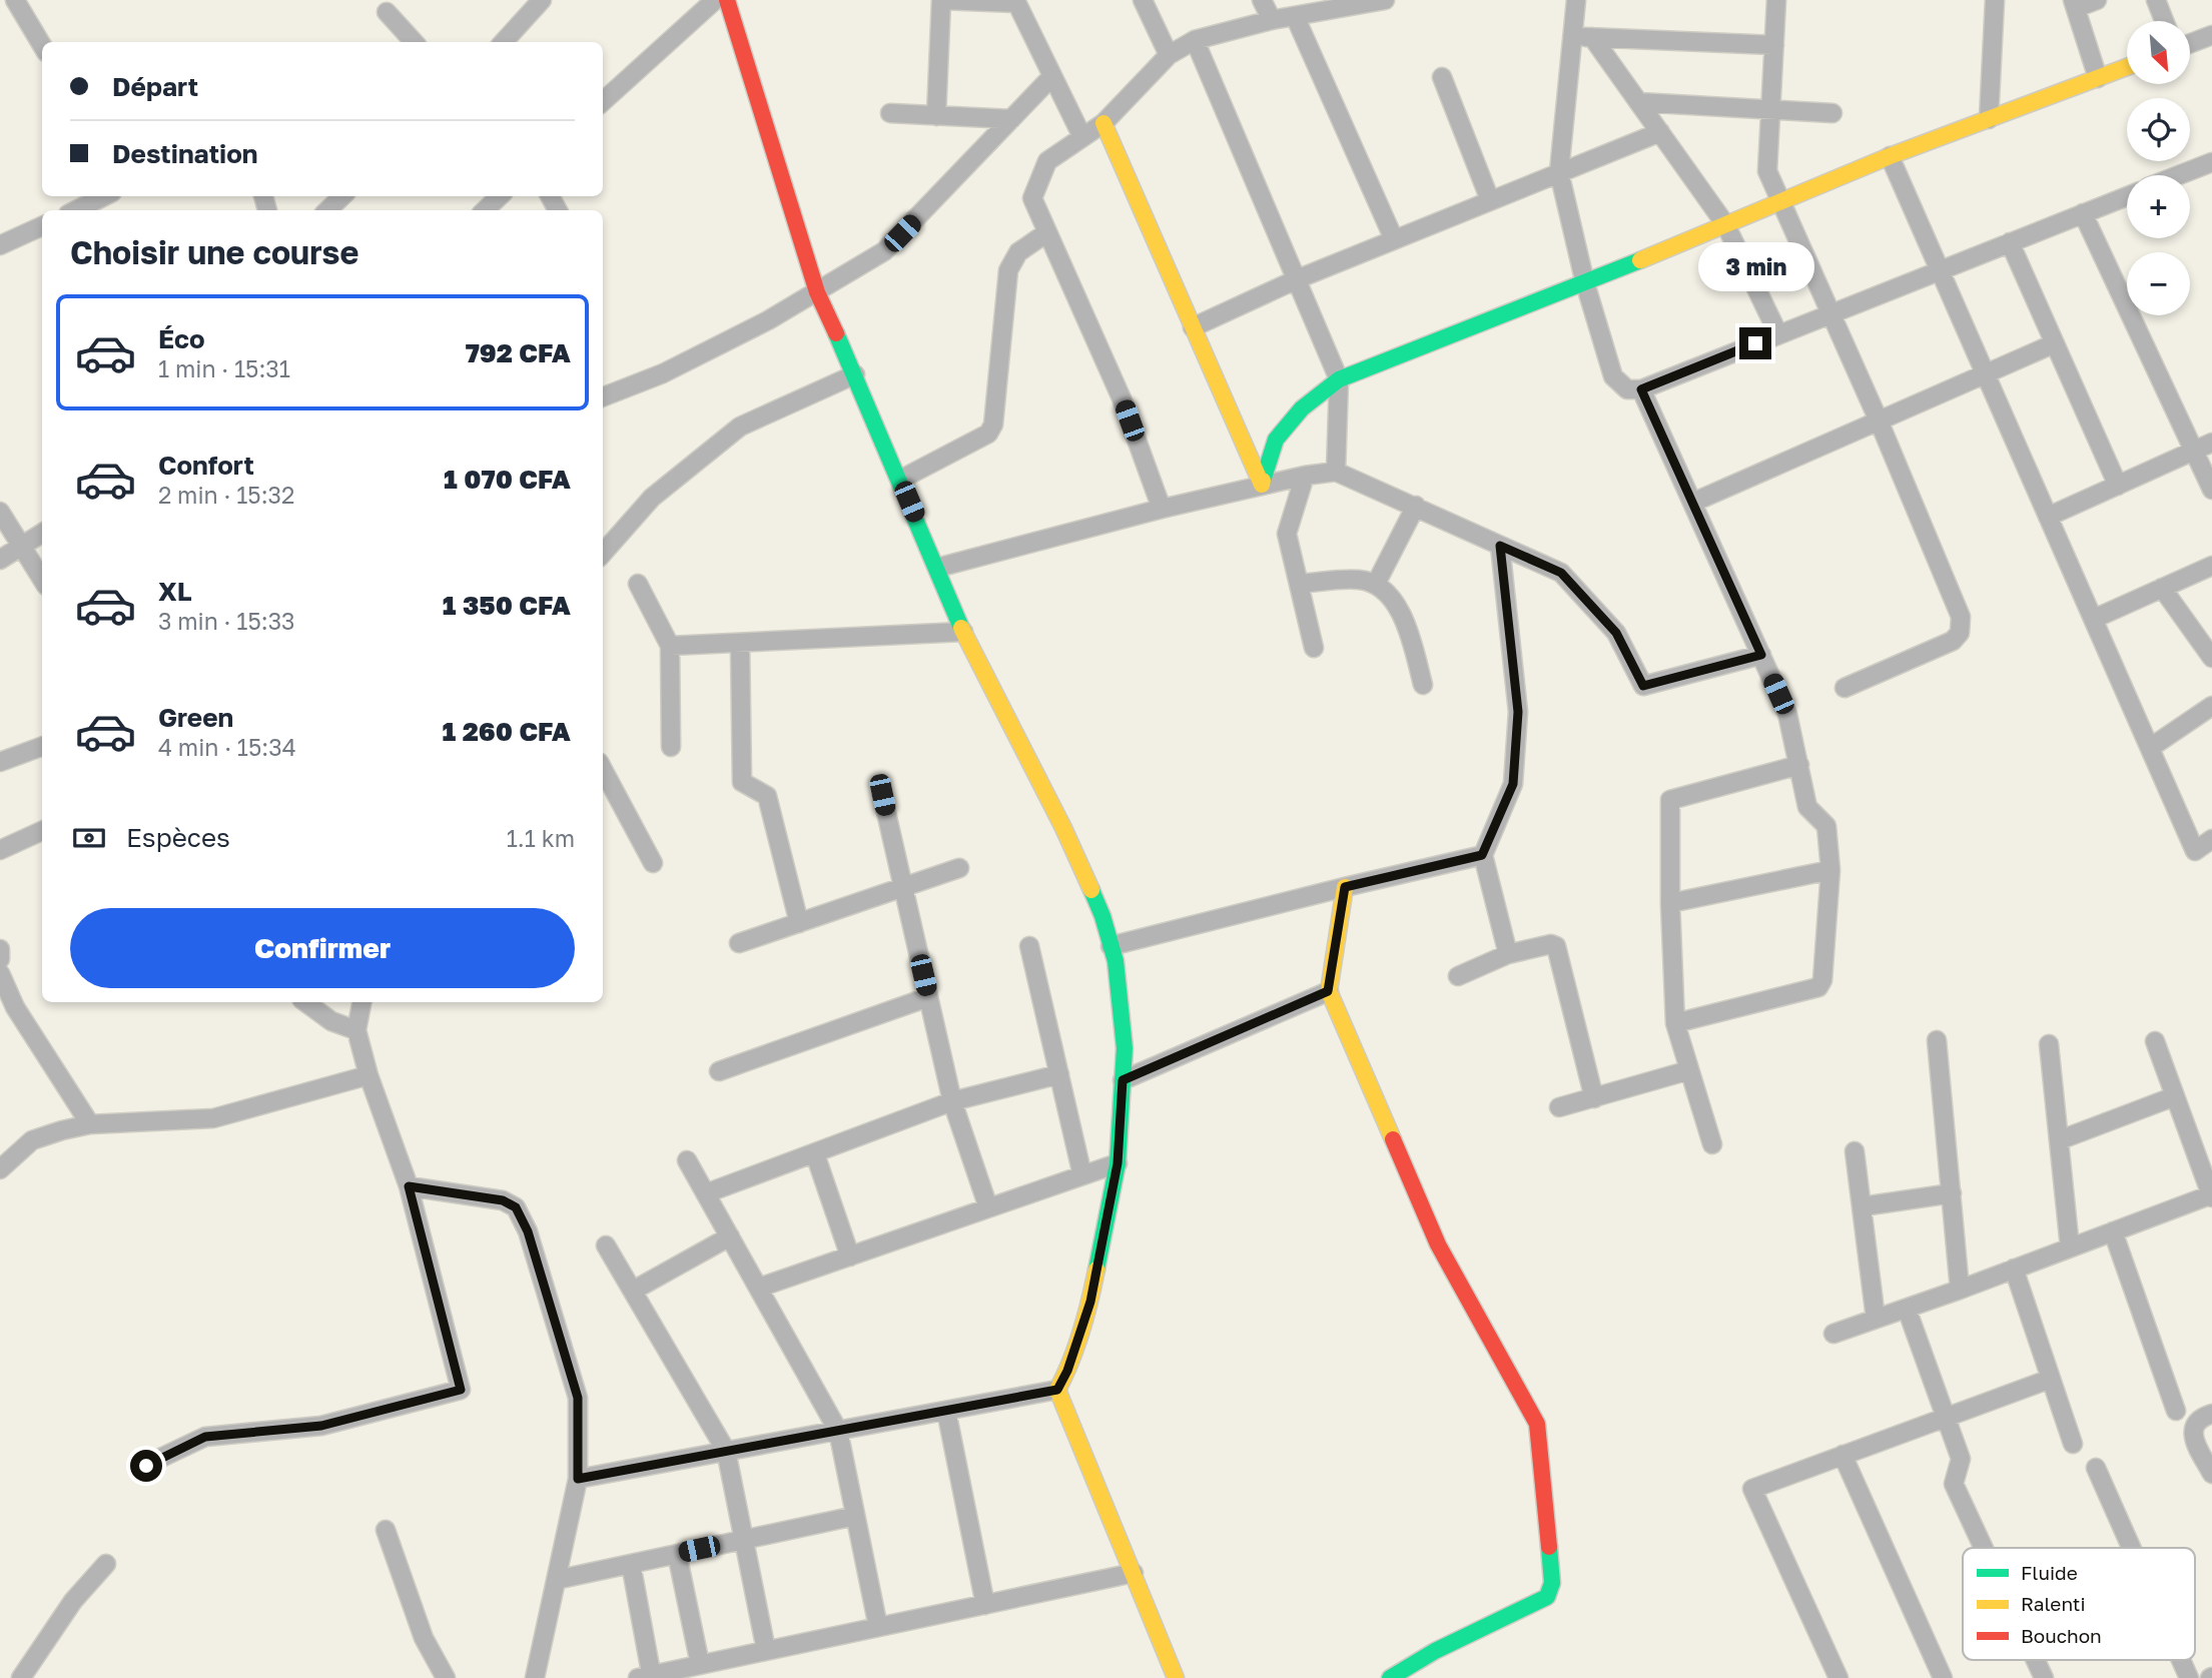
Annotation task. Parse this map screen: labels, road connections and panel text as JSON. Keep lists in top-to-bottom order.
{
  "legend": ["Fluide", "Ralenti", "Bouchon"],
  "north": "bottom right",
  "page": {
    "map_buttons": ["+", "−"],
    "banner": ["Départ", "Destination"],
    "heading": "Choisir une course",
    "bubble": "3 min",
    "list": [
      {
        "name": "Éco",
        "note": "1 min · 15:31",
        "value": "792 CFA"
      },
      {
        "name": "Confort",
        "note": "2 min · 15:32",
        "value": "1 070 CFA"
      },
      {
        "name": "XL",
        "note": "3 min · 15:33",
        "value": "1 350 CFA"
      },
      {
        "name": "Green",
        "note": "4 min · 15:34",
        "value": "1 260 CFA"
      }
    ],
    "pay": ["Espèces", "1.1 km"],
    "buttons": "Confirmer"
  }
}
